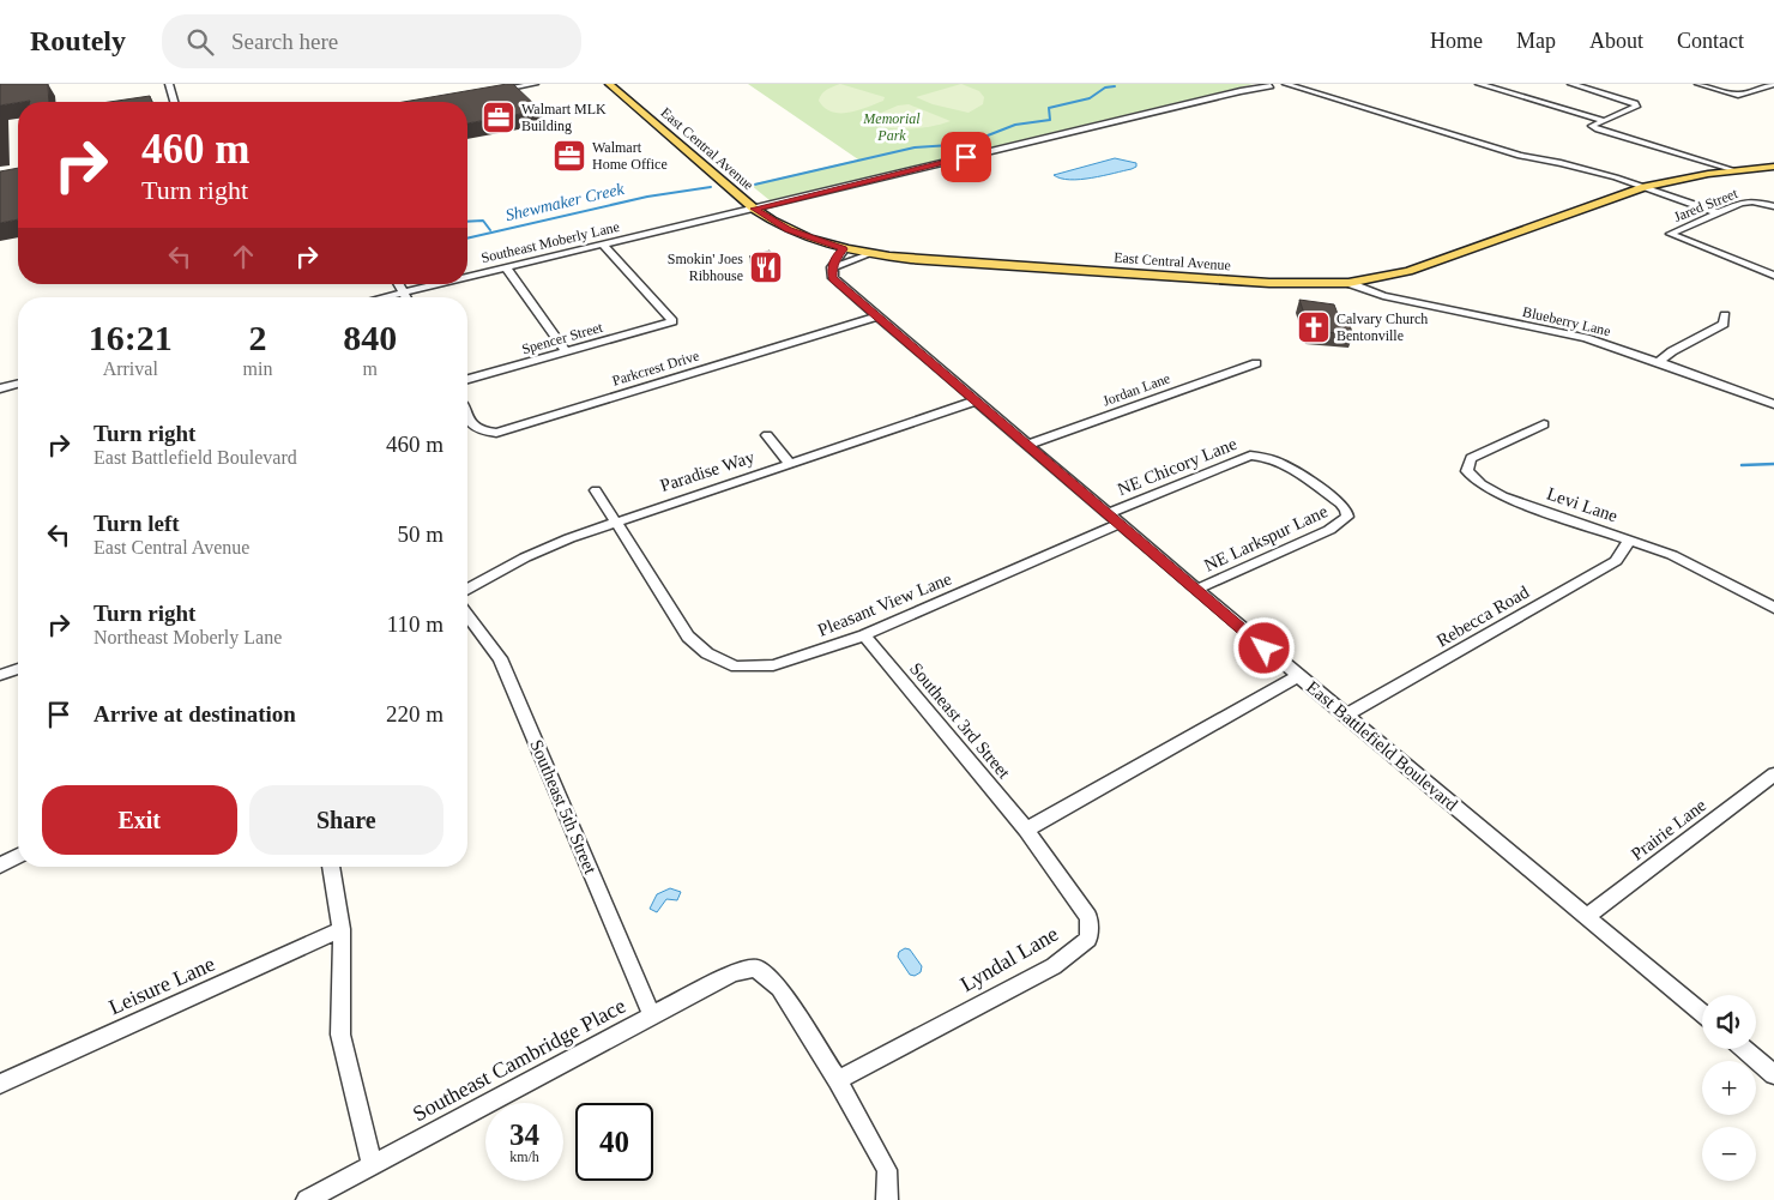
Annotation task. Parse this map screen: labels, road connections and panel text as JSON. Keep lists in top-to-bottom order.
{
  "streets": {
    "main road": ["East Central Avenue"],
    "street": [
      "Jared Street",
      "Southeast Moberly Lane",
      "Blueberry Lane",
      "Spencer Street",
      "Parkcrest Drive",
      "Jordan Lane",
      "NE Chicory Lane",
      "Paradise Way",
      "Levi Lane",
      "NE Larkspur Lane",
      "Pleasant View Lane",
      "Rebecca Road",
      "Southeast 3rd Street",
      "East Battlefield Boulevard",
      "Southeast 5th Street",
      "Prairie Lane",
      "Lyndal Lane",
      "Leisure Lane",
      "Southeast Cambridge Place"
    ]
  },
  "crossings": [
    ["East Central Avenue", "Southeast Moberly Lane"],
    ["East Central Avenue", "Blueberry Lane"],
    ["Southeast Moberly Lane", "Spencer Street"],
    ["Parkcrest Drive", "East Battlefield Boulevard"],
    ["Jordan Lane", "East Battlefield Boulevard"],
    ["NE Chicory Lane", "NE Larkspur Lane"],
    ["NE Chicory Lane", "East Battlefield Boulevard"],
    ["Paradise Way", "Pleasant View Lane"],
    ["Paradise Way", "East Battlefield Boulevard"],
    ["Levi Lane", "Rebecca Road"],
    ["NE Larkspur Lane", "East Battlefield Boulevard"],
    ["Pleasant View Lane", "Southeast 3rd Street"],
    ["Pleasant View Lane", "East Battlefield Boulevard"],
    ["Rebecca Road", "East Battlefield Boulevard"],
    ["Southeast 3rd Street", "Lyndal Lane"],
    ["East Battlefield Boulevard", "Prairie Lane"],
    ["Southeast 5th Street", "Southeast Cambridge Place"],
    ["Lyndal Lane", "Southeast Cambridge Place"]
  ],
  "water": ["Shewmaker Creek"],
  "parks": ["Memorial Park"],
  "places": {
    "office": ["Walmart MLK Building", "Walmart Home Office"],
    "restaurant": ["Smokin' Joes Ribhouse"],
    "church": ["Calvary Church Bentonville"]
  },
  "page": {
    "header": "Routely",
    "search": "Search here",
    "nav": [
      "Home",
      "Map",
      "About",
      "Contact"
    ],
    "turn": ["460 m", "Turn right"],
    "eta": [
      "16:21",
      "Arrival",
      "2",
      "min",
      "840",
      "m"
    ],
    "list": [
      {
        "name": "Turn right",
        "note": "East Battlefield Boulevard",
        "value": "460 m"
      },
      {
        "name": "Turn left",
        "note": "East Central Avenue",
        "value": "50 m"
      },
      {
        "name": "Turn right",
        "note": "Northeast Moberly Lane",
        "value": "110 m"
      },
      {
        "name": "Arrive at destination",
        "value": "220 m"
      }
    ],
    "buttons": ["Exit", "Share"],
    "map_buttons": ["+", "−"],
    "speed": "34 km/h",
    "limit": "40"
  }
}
